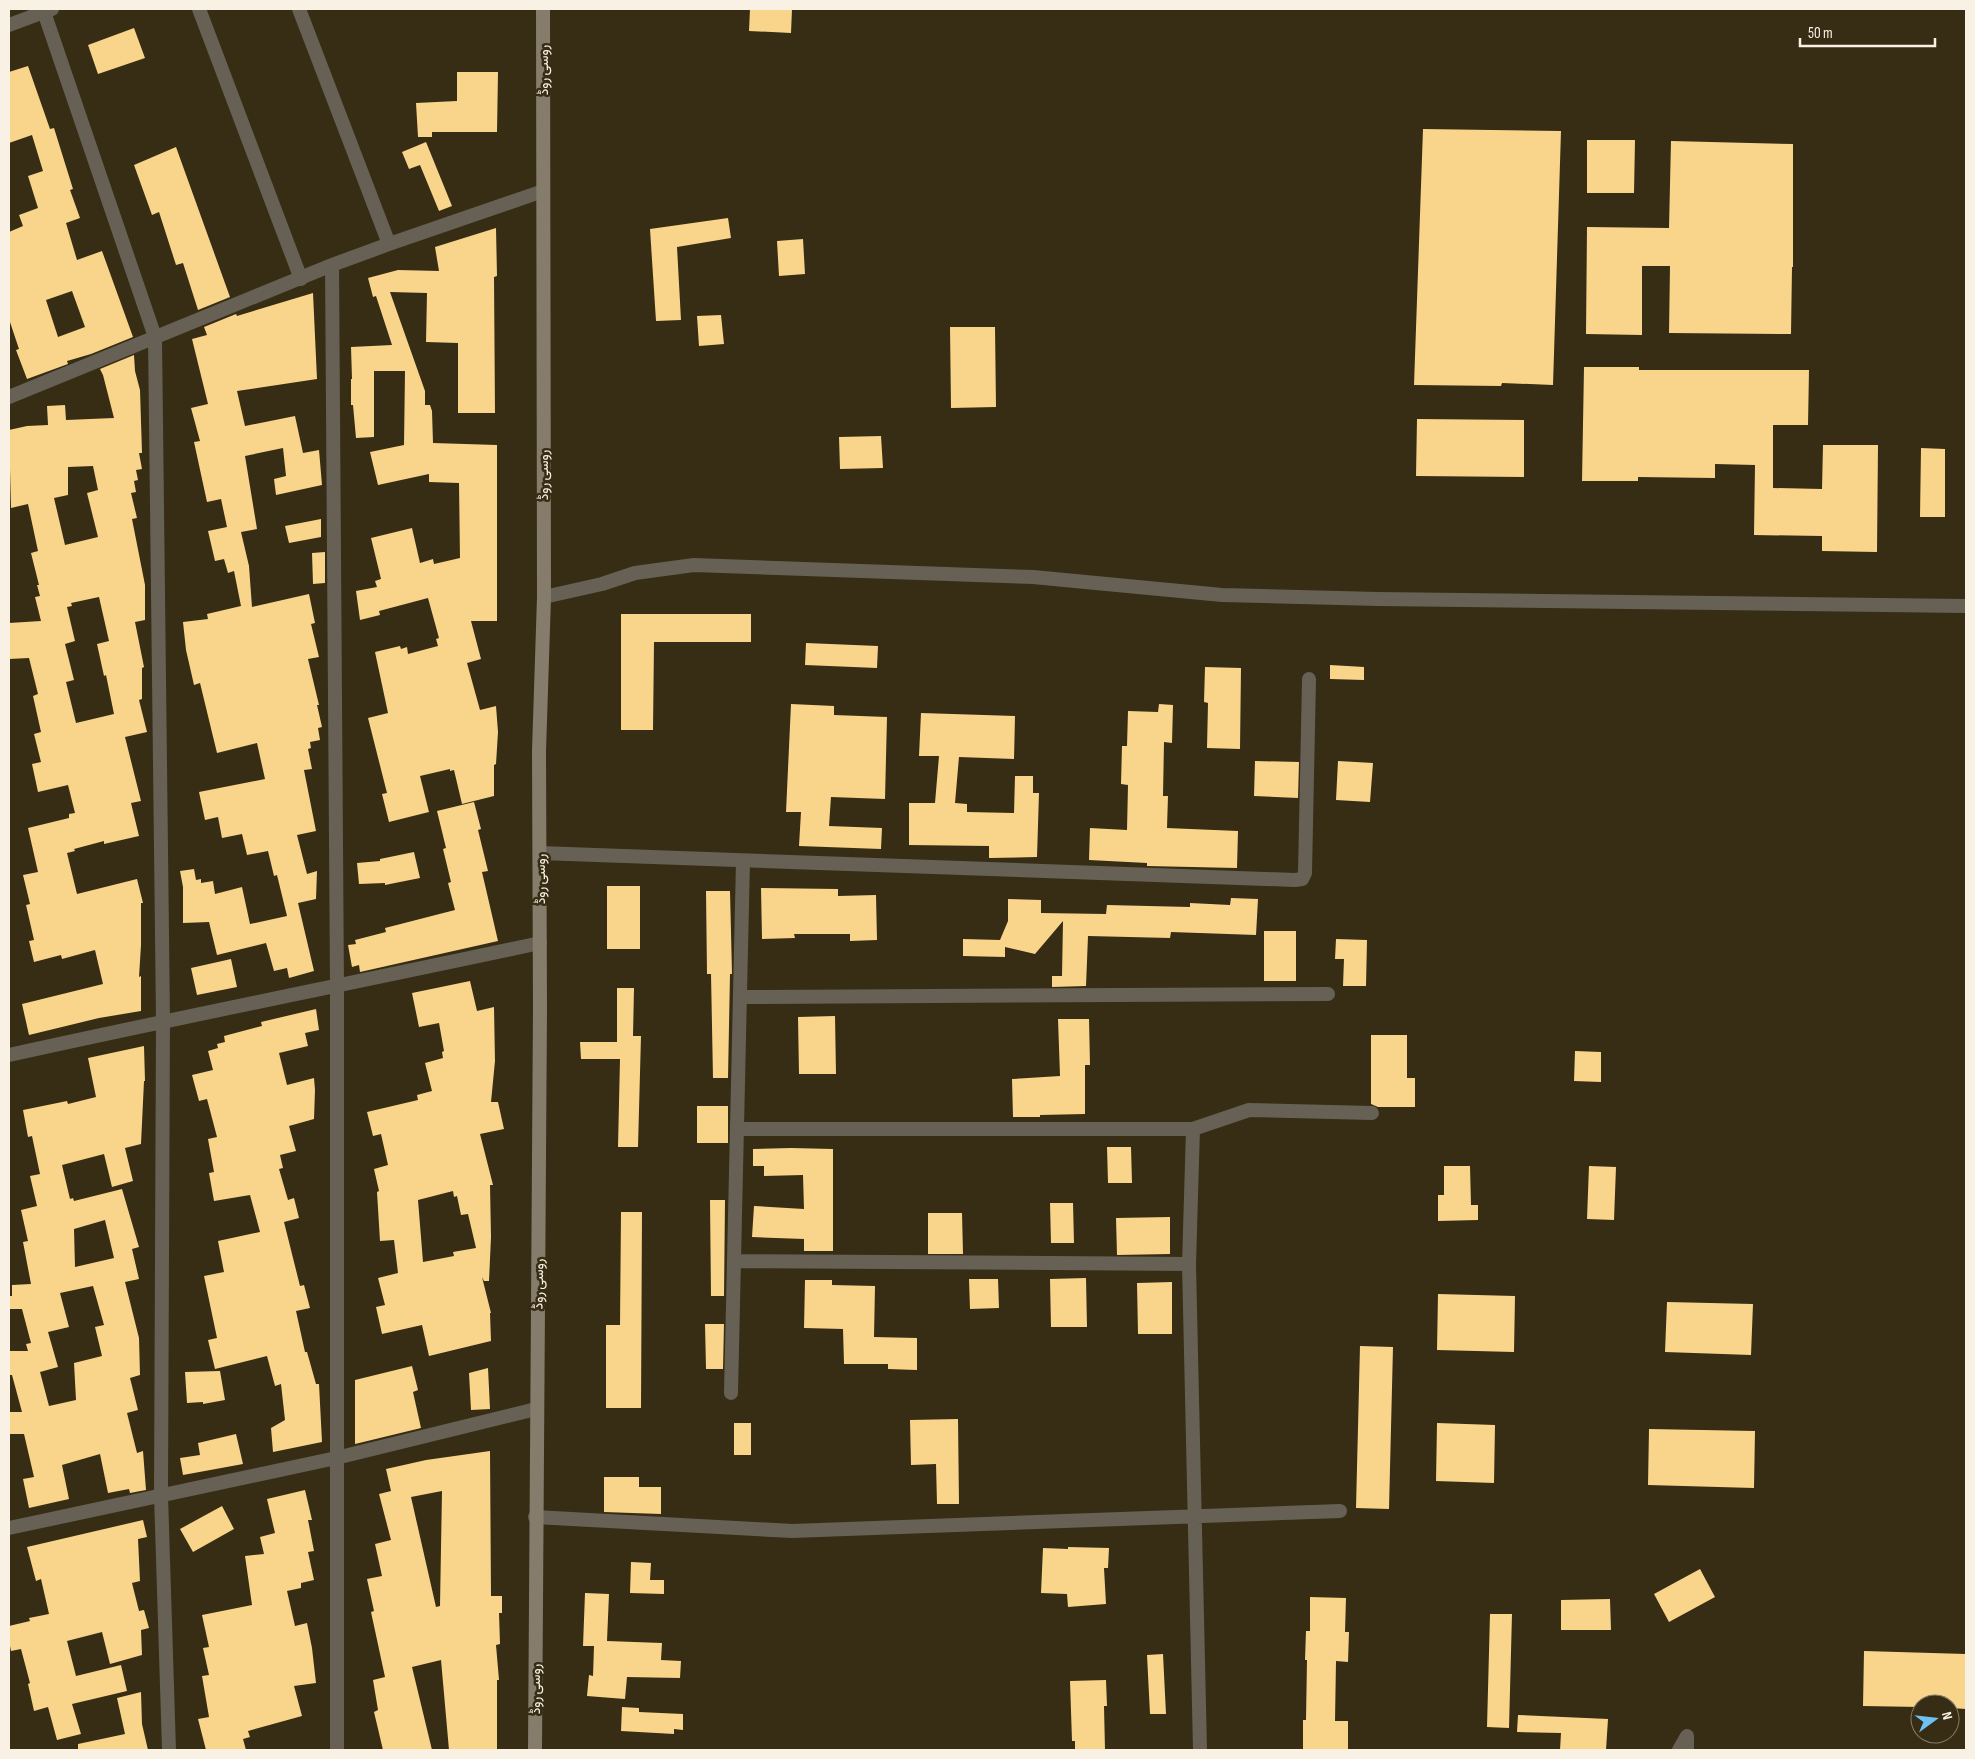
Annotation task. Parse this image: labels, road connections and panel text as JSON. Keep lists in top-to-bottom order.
{
  "streets": {
    "main road": ["روسی روڈ"]
  },
  "scale_bar": "50 m",
  "north": "right"
}
